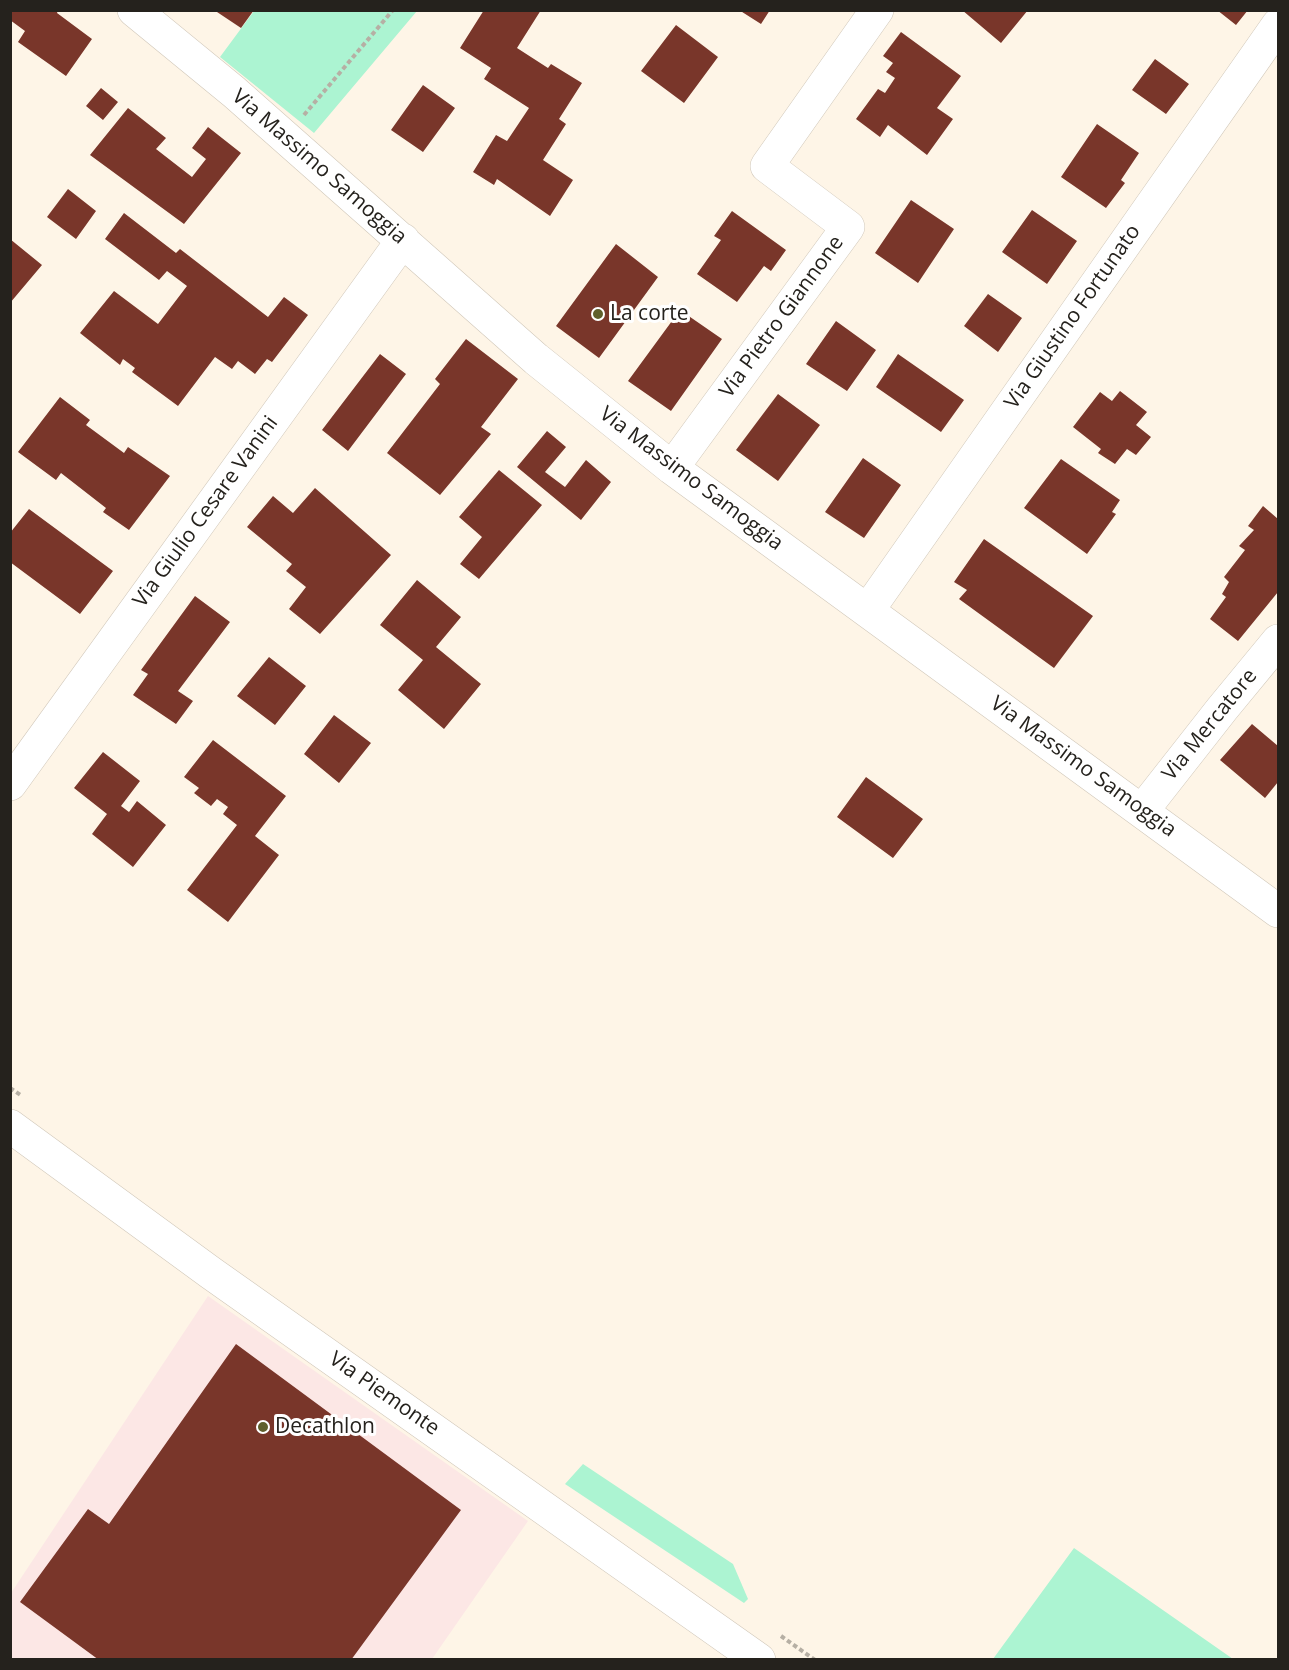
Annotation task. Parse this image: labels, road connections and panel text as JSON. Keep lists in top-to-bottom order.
{
  "streets": {
    "street": [
      "Via Massimo Samoggia",
      "Via Pietro Giannone",
      "Via Giustino Fortunato",
      "Via Giulio Cesare Vanini",
      "Via Mercatore",
      "Via Piemonte"
    ]
  },
  "crossings": [
    ["Via Massimo Samoggia", "Via Pietro Giannone"],
    ["Via Massimo Samoggia", "Via Giustino Fortunato"],
    ["Via Massimo Samoggia", "Via Giulio Cesare Vanini"],
    ["Via Massimo Samoggia", "Via Mercatore"]
  ],
  "places": ["La corte", "Decathlon"]
}
